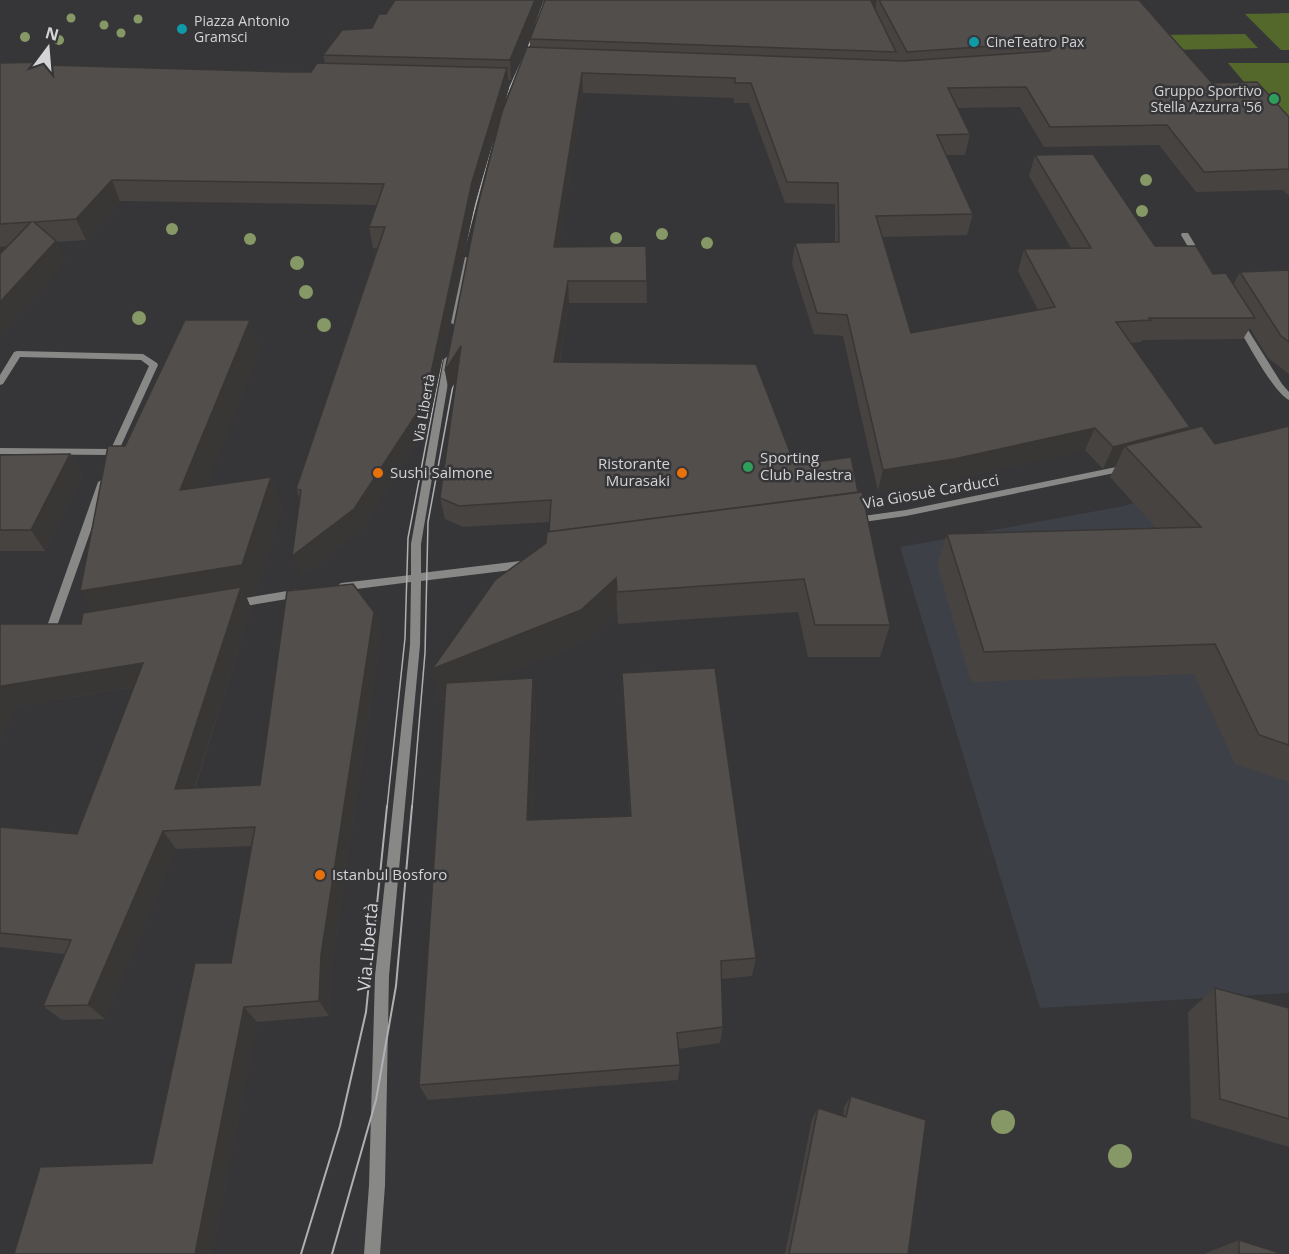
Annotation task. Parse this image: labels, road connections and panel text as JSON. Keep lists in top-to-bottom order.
{
  "streets": {
    "street": ["Via Libertà", "Via Giosuè Carducci"]
  },
  "places": [
    "Piazza Antonio Gramsci",
    "CineTeatro Pax",
    "Gruppo Sportivo Stella Azzurra '56",
    "Sporting Club Palestra",
    "Sushi Salmone",
    "Ristorante Murasaki",
    "Istanbul Bosforo"
  ],
  "north": "top"
}
